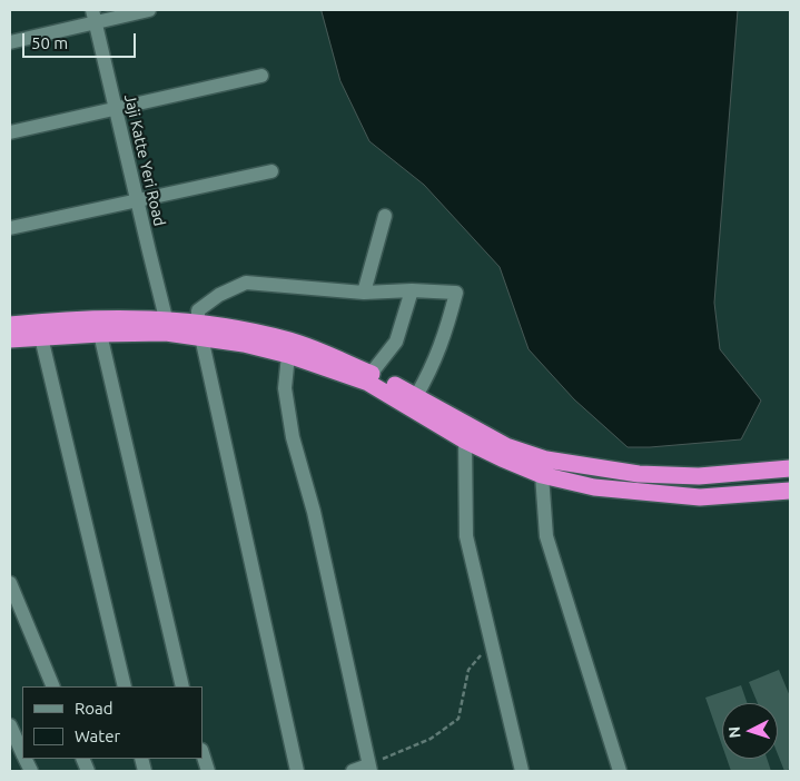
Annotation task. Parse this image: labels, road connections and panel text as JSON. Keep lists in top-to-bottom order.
{
  "streets": {
    "street": ["Jaji Katte Yeri Road"]
  },
  "legend": ["Road", "Water"],
  "scale_bar": "50 m",
  "north": "left"
}
